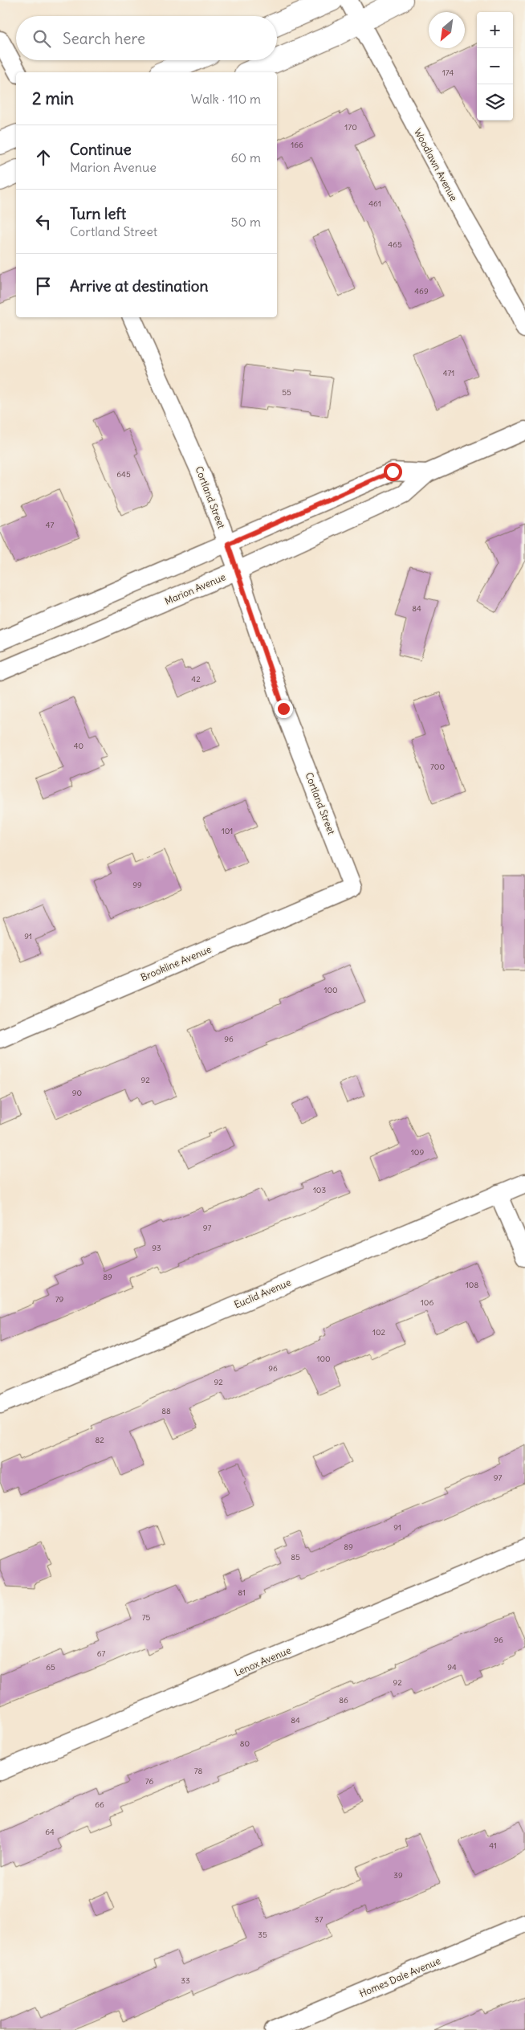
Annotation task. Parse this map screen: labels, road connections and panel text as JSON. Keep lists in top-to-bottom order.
{
  "streets": {
    "street": [
      "Woodlawn Avenue",
      "Cortland Street",
      "Marion Avenue",
      "Brookline Avenue",
      "Euclid Avenue",
      "Lenox Avenue",
      "Homes Dale Avenue"
    ]
  },
  "crossings": [
    ["Cortland Street", "Marion Avenue"],
    ["Cortland Street", "Brookline Avenue"]
  ],
  "house_numbers": [
    "174",
    "170",
    "166",
    "461",
    "465",
    "469",
    "471",
    "55",
    "645",
    "47",
    "84",
    "42",
    "40",
    "700",
    "101",
    "99",
    "91",
    "100",
    "96",
    "92",
    "90",
    "109",
    "103",
    "97",
    "93",
    "89",
    "108",
    "79",
    "106",
    "102",
    "100",
    "96",
    "92",
    "88",
    "82",
    "97",
    "91",
    "89",
    "85",
    "81",
    "75",
    "96",
    "67",
    "65",
    "94",
    "92",
    "86",
    "84",
    "80",
    "78",
    "76",
    "66",
    "64",
    "41",
    "39",
    "37",
    "35",
    "33"
  ],
  "north": "bottom left",
  "page": {
    "map_buttons": ["+", "−"],
    "search": "Search here",
    "heading": ["2 min", "Walk · 110 m"],
    "list": [
      ["Continue", "Marion Avenue", "60 m"],
      ["Turn left", "Cortland Street", "50 m"],
      "Arrive at destination"
    ]
  }
}
